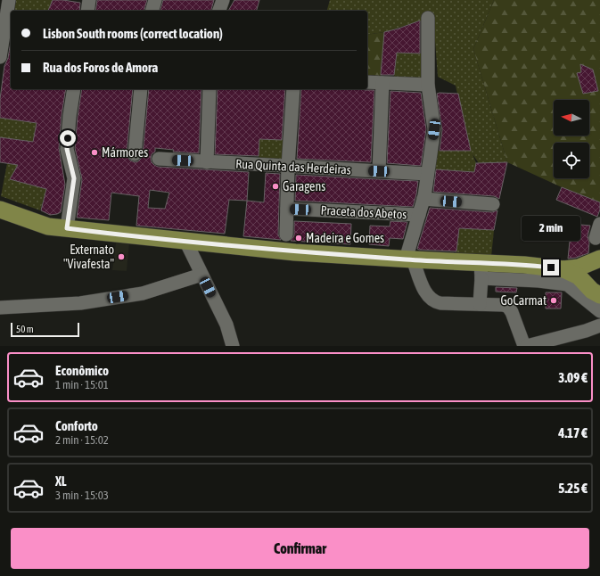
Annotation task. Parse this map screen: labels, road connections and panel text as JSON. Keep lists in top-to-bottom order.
{
  "streets": {
    "street": ["Rua Quinta das Herdeiras", "Praceta dos Abetos"]
  },
  "places": [
    "Mármores",
    "Garagens",
    "Madeira e Gomes",
    "Externato \"Vivafesta\"",
    "GoCarmat"
  ],
  "scale_bar": "50 m",
  "north": "left",
  "page": {
    "banner": ["Lisbon South rooms (correct location)", "Rua dos Foros de Amora"],
    "bubble": "2 min",
    "scale": "50 m",
    "list": [
      {
        "name": "Econômico",
        "note": "1 min · 15:01",
        "value": "3.09 €"
      },
      {
        "name": "Conforto",
        "note": "2 min · 15:02",
        "value": "4.17 €"
      },
      {
        "name": "XL",
        "note": "3 min · 15:03",
        "value": "5.25 €"
      }
    ],
    "buttons": "Confirmar"
  }
}
